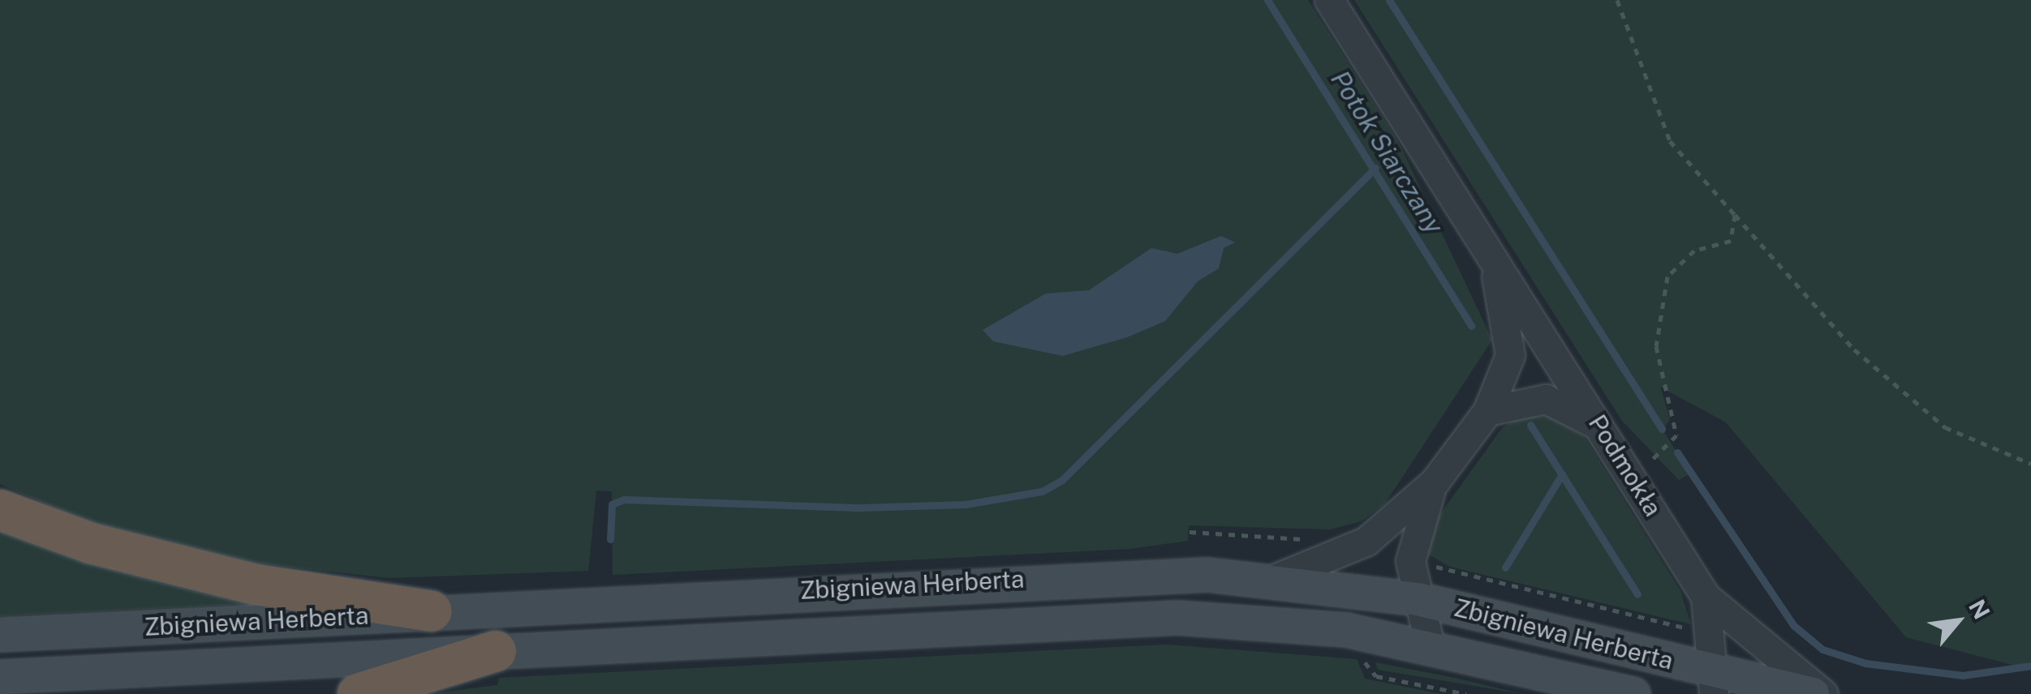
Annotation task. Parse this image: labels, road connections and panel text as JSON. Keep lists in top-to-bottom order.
{
  "streets": {
    "main road": ["Zbigniewa Herberta"],
    "street": ["Podmokła"]
  },
  "crossings": [
    ["Podmokła", "Zbigniewa Herberta"]
  ],
  "water": ["Potok Siarczany"],
  "north": "top right"
}
